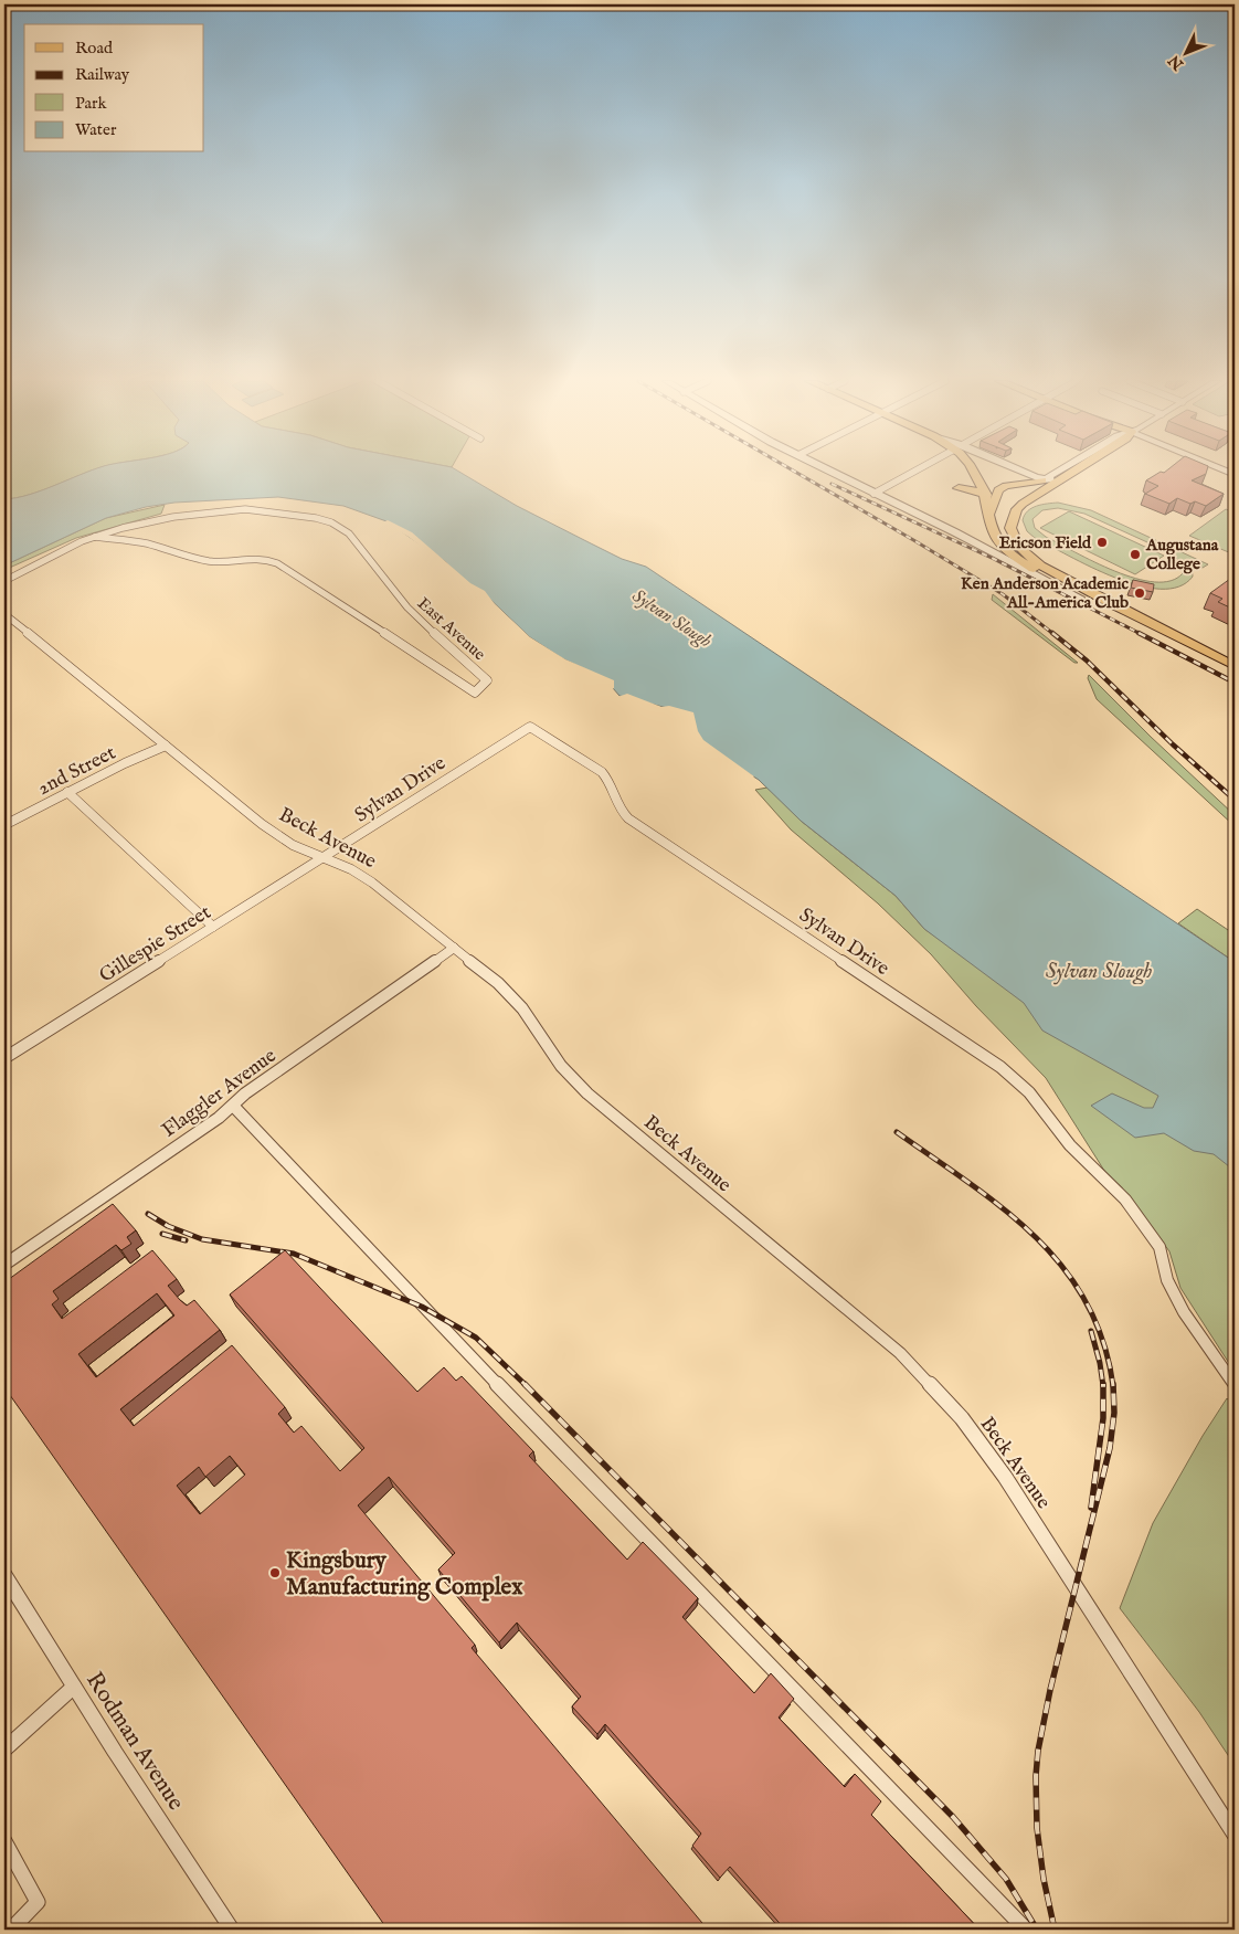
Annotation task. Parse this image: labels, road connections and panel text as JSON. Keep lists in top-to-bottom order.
{
  "streets": {
    "street": [
      "East Avenue",
      "2nd Street",
      "Sylvan Drive",
      "Beck Avenue",
      "Gillespie Street",
      "Flaggler Avenue",
      "Rodman Avenue"
    ]
  },
  "crossings": [
    ["2nd Street", "Beck Avenue"],
    ["Sylvan Drive", "Beck Avenue"],
    ["Sylvan Drive", "Gillespie Street"],
    ["Beck Avenue", "Gillespie Street"],
    ["Beck Avenue", "Flaggler Avenue"]
  ],
  "water": ["Sylvan Slough"],
  "places": [
    "Ericson Field",
    "Augustana College",
    "Ken Anderson Academic All-America Club",
    "Kingsbury Manufacturing Complex"
  ],
  "legend": [
    "Road",
    "Railway",
    "Park",
    "Water"
  ],
  "north": "bottom left"
}
